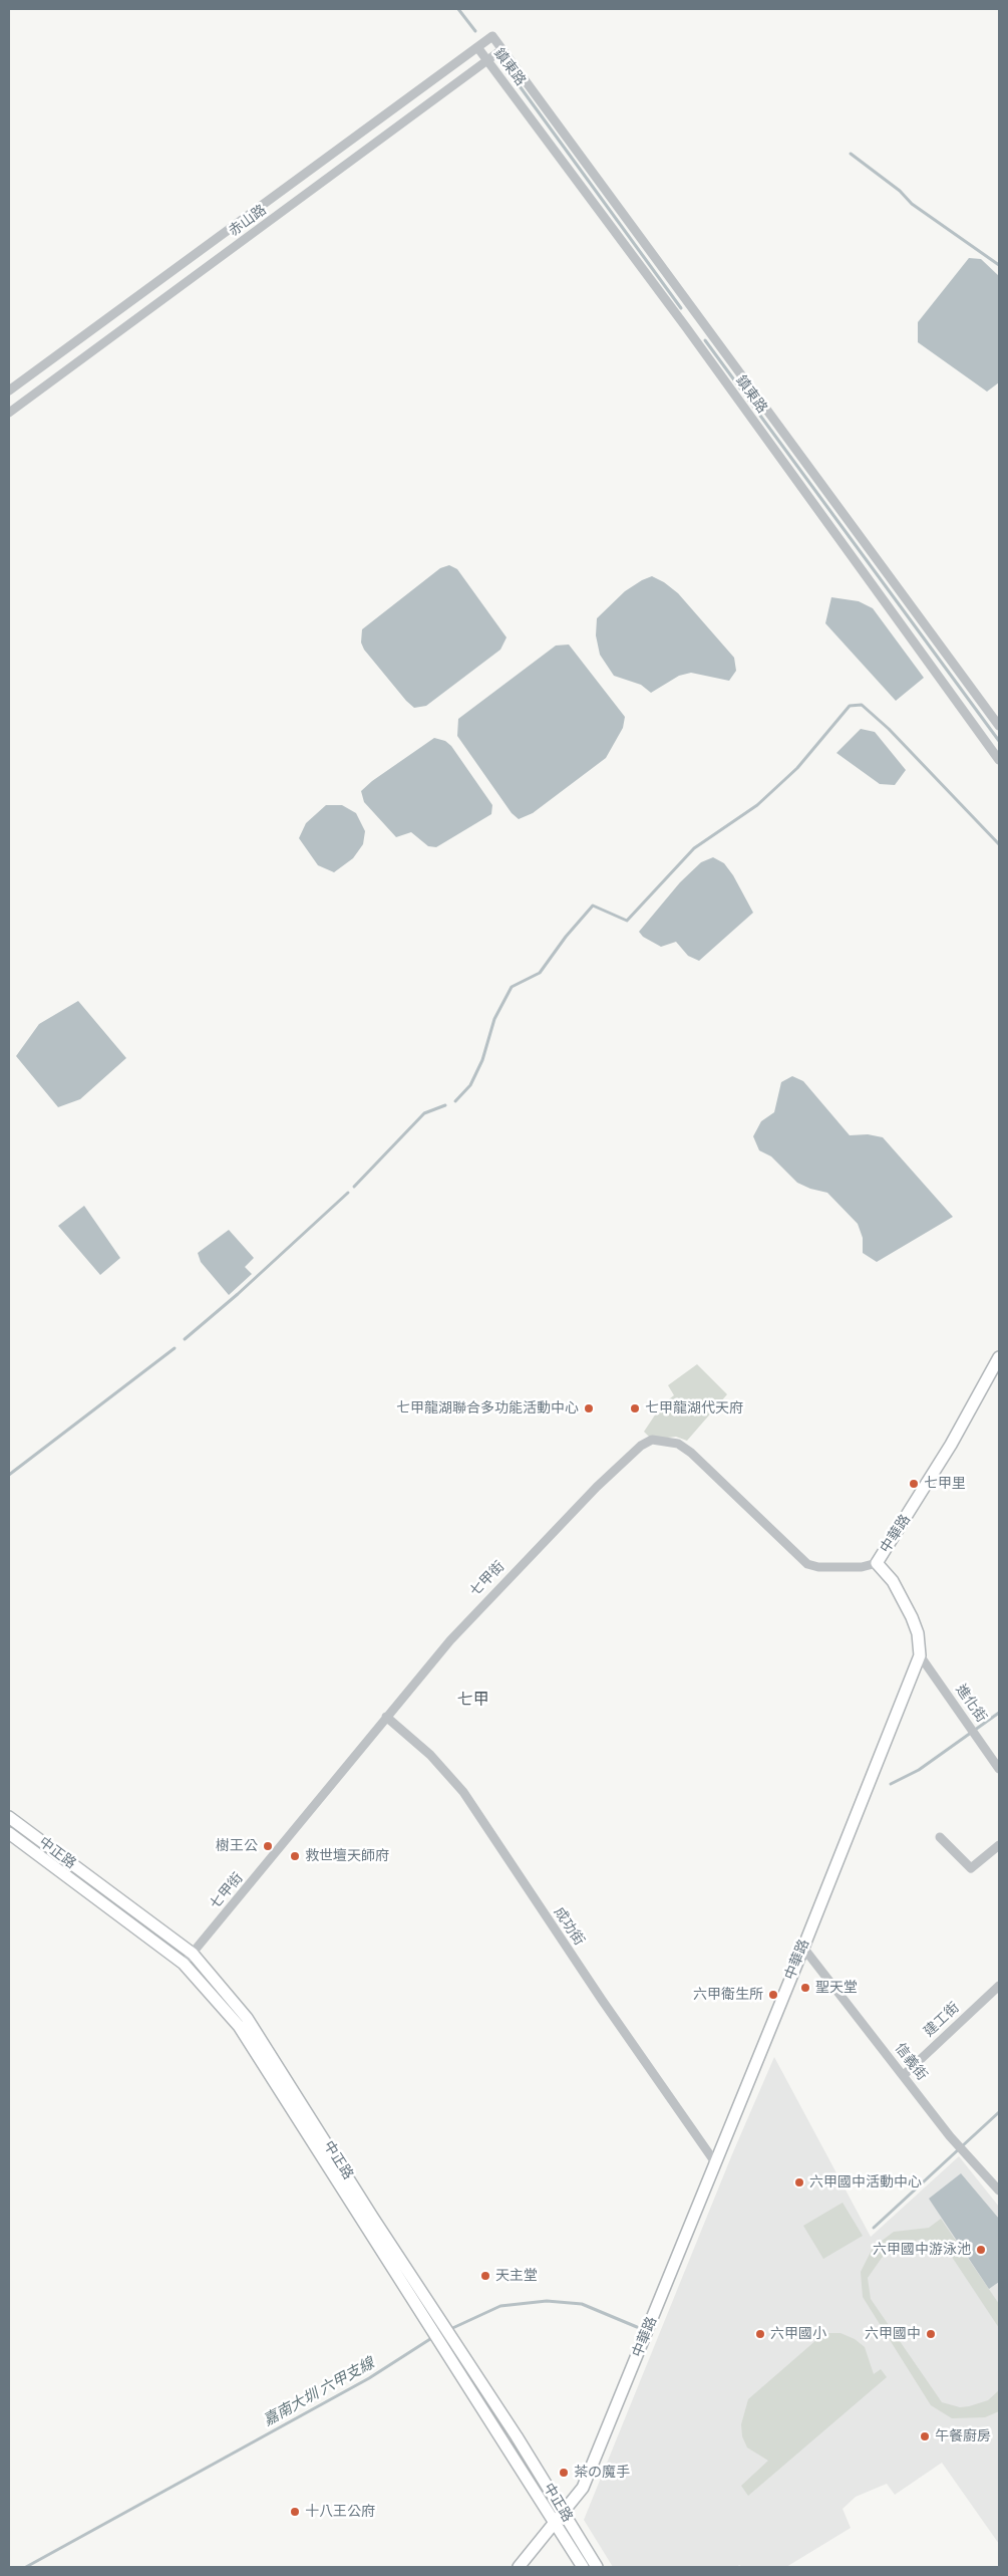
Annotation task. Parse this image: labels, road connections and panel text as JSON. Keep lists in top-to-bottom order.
{
  "streets": {
    "main road": ["中華路", "中正路"],
    "street": [
      "鎮東路",
      "赤山路",
      "七甲街",
      "進化街",
      "成功街",
      "建工街",
      "信義街"
    ]
  },
  "crossings": [
    ["鎮東路", "赤山路"],
    ["中華路", "七甲街"],
    ["中華路", "進化街"],
    ["中華路", "中正路"],
    ["中華路", "成功街"],
    ["中華路", "信義街"],
    ["七甲街", "中正路"],
    ["七甲街", "成功街"],
    ["建工街", "信義街"]
  ],
  "districts": ["七甲"],
  "water": ["嘉南大圳 六甲支線"],
  "places": [
    "七甲龍湖聯合多功能活動中心",
    "七甲龍湖代天府",
    "七甲里",
    "樹王公",
    "救世壇天師府",
    "聖天堂",
    "六甲衛生所",
    "六甲國中活動中心",
    "六甲國中游泳池",
    "天主堂",
    "六甲國小",
    "六甲國中",
    "午餐廚房",
    "茶の魔手",
    "十八王公府"
  ]
}
